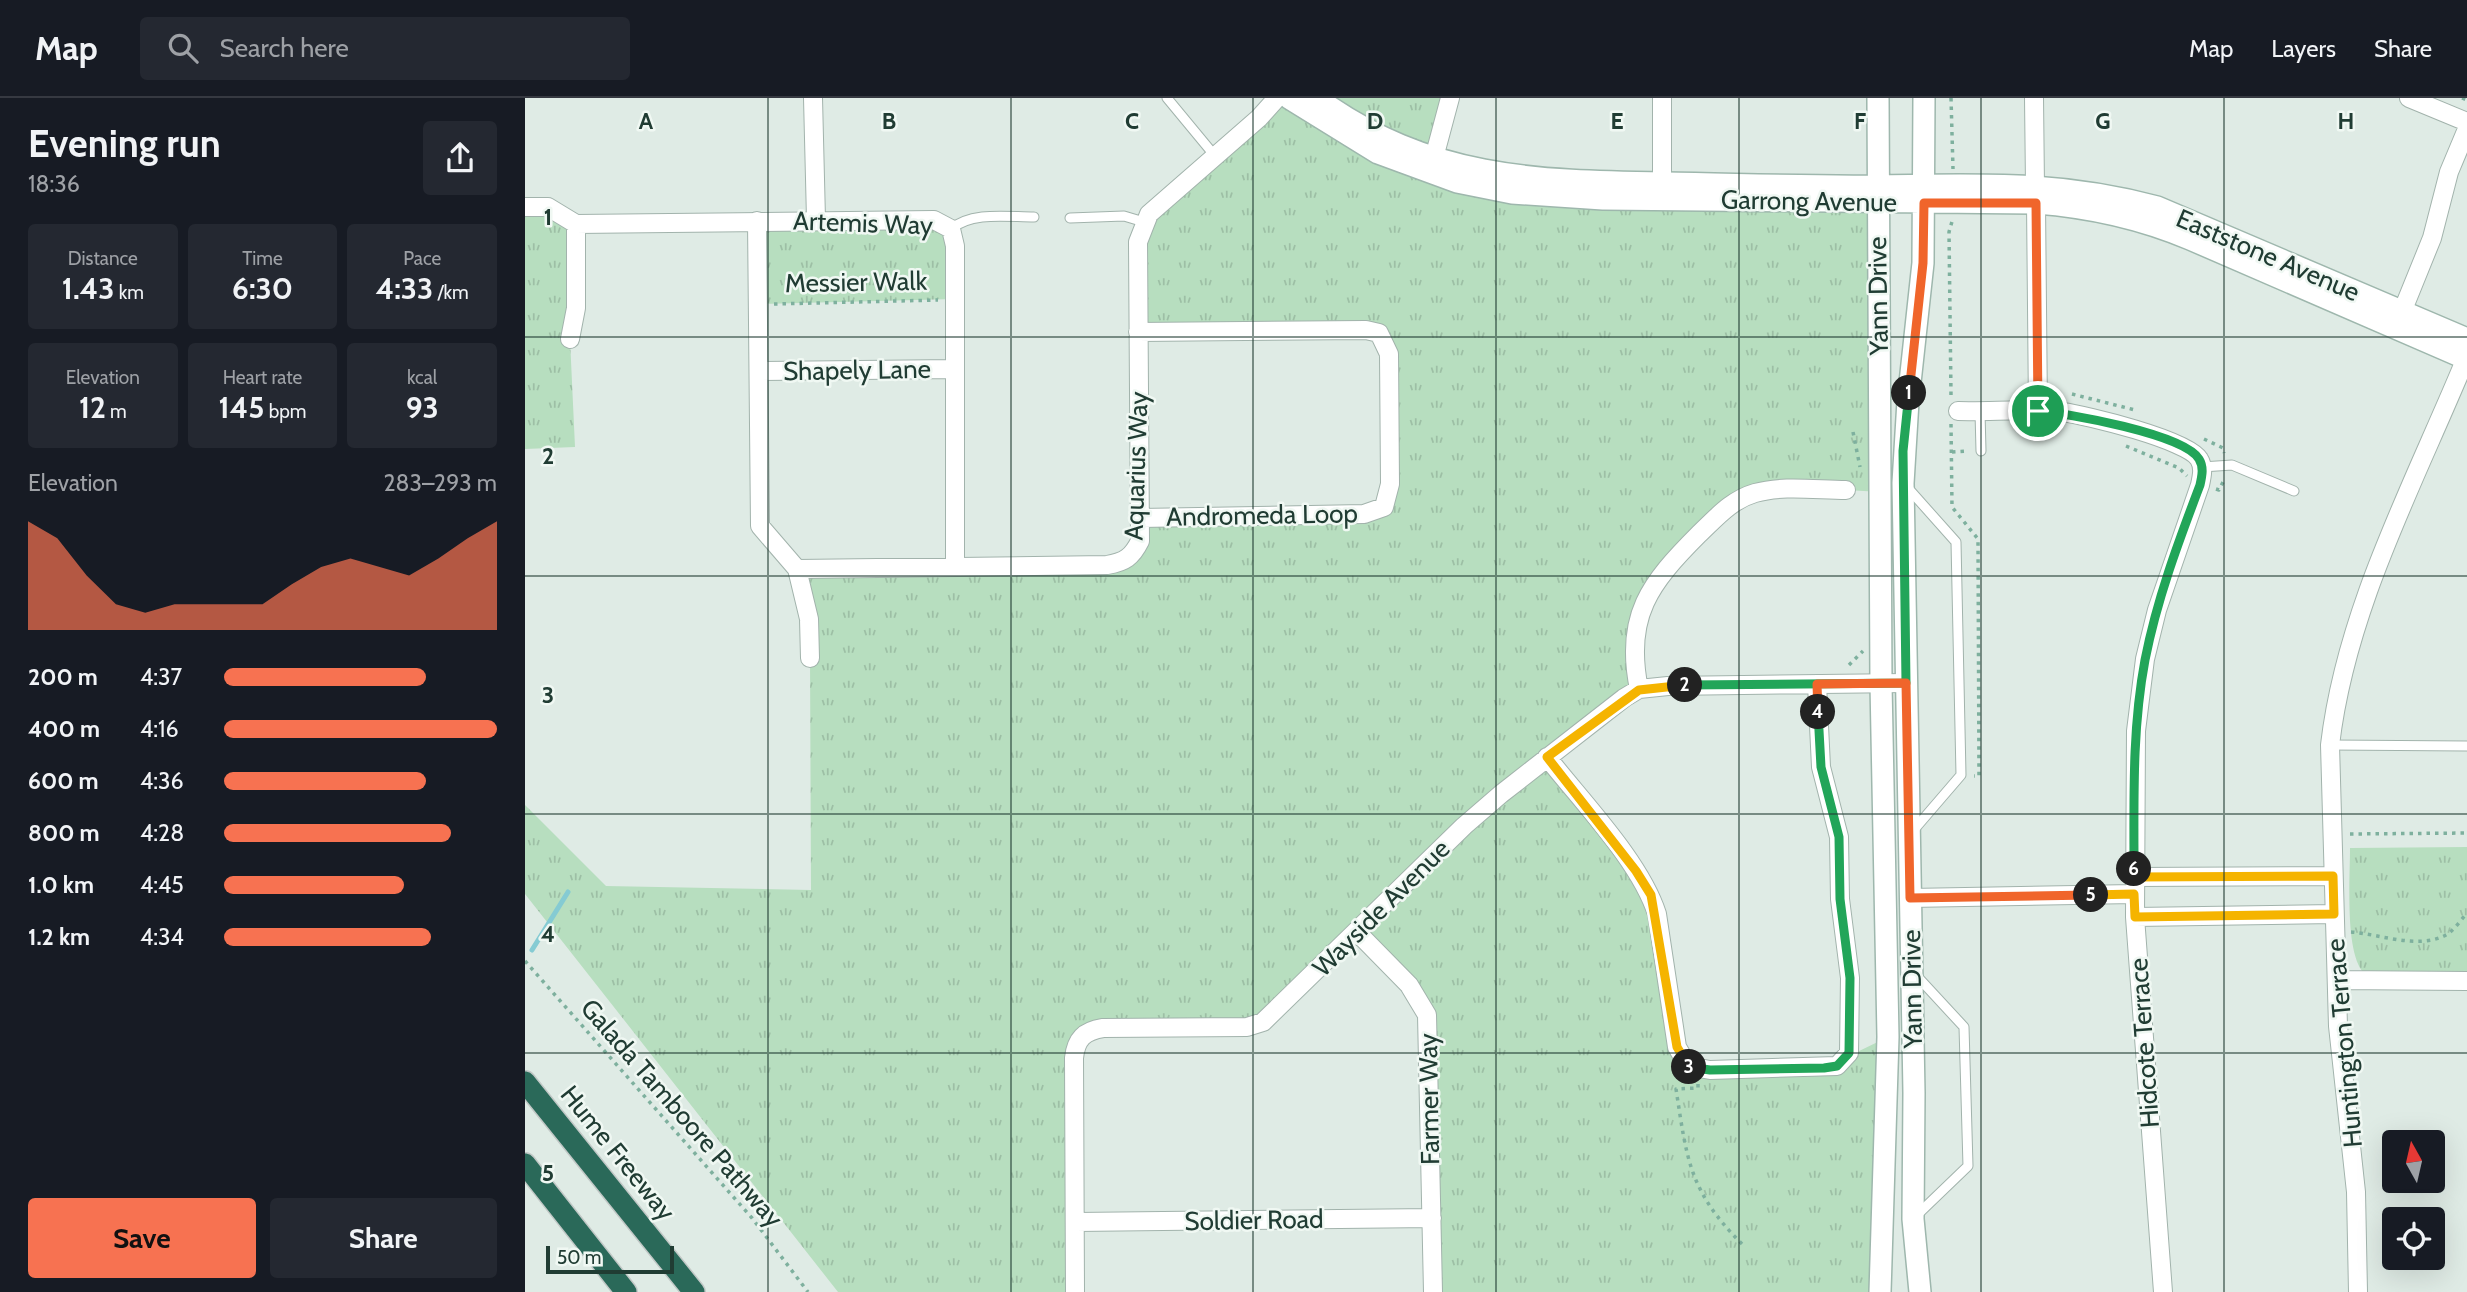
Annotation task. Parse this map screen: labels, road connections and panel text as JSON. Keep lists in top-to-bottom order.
{
  "streets": {
    "highway": ["Hume Freeway"],
    "street": [
      "Garrong Avenue",
      "Artemis Way",
      "Eaststone Avenue",
      "Yann Drive",
      "Shapely Lane",
      "Aquarius Way",
      "Andromeda Loop",
      "Wayside Avenue",
      "Hidcote Terrace",
      "Huntington Terrace",
      "Farmer Way",
      "Soldier Road"
    ],
    "path": ["Messier Walk", "Galada Tamboore Pathway"]
  },
  "crossings": [
    ["Garrong Avenue", "Eaststone Avenue"],
    ["Garrong Avenue", "Yann Drive"],
    ["Artemis Way", "Messier Walk"],
    ["Artemis Way", "Shapely Lane"],
    ["Artemis Way", "Aquarius Way"],
    ["Eaststone Avenue", "Huntington Terrace"],
    ["Yann Drive", "Wayside Avenue"],
    ["Aquarius Way", "Andromeda Loop"],
    ["Wayside Avenue", "Farmer Way"],
    ["Wayside Avenue", "Soldier Road"],
    ["Farmer Way", "Soldier Road"]
  ],
  "scale_bar": "50 m",
  "north": "top",
  "page": {
    "header": "Map",
    "search": "Search here",
    "nav": ["Map", "Layers", "Share"],
    "heading": ["Evening run", "18:36"],
    "stats": [
      ["Distance", "1.43 km"],
      ["Time", "6:30"],
      ["Pace", "4:33 /km"],
      ["Elevation", "12 m"],
      ["Heart rate", "145 bpm"],
      ["kcal", "93"]
    ],
    "pins": [
      "1",
      "2",
      "4",
      "6",
      "5",
      "3"
    ],
    "chart": ["Elevation", "283–293 m"],
    "list": [
      {
        "name": "200 m",
        "note": "4:37"
      },
      {
        "name": "400 m",
        "note": "4:16"
      },
      {
        "name": "600 m",
        "note": "4:36"
      },
      {
        "name": "800 m",
        "note": "4:28"
      },
      {
        "name": "1.0 km",
        "note": "4:45"
      },
      {
        "name": "1.2 km",
        "note": "4:34"
      }
    ],
    "buttons": ["Save", "Share"],
    "scale": "50 m"
  },
  "grid": {
    "columns": [
      "A",
      "B",
      "C",
      "D",
      "E",
      "F",
      "G",
      "H"
    ],
    "rows": [
      "1",
      "2",
      "3",
      "4",
      "5"
    ]
  }
}
